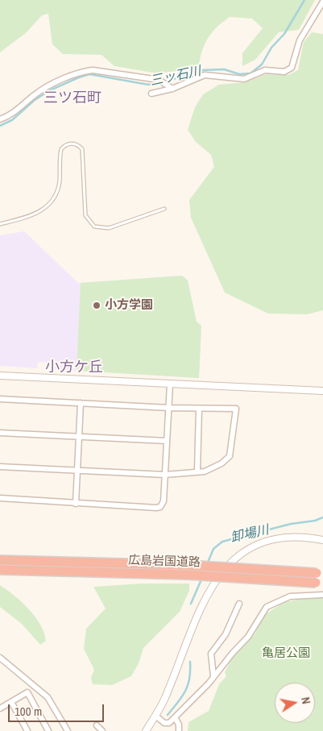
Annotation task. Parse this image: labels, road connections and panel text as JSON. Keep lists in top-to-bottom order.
{
  "streets": {
    "highway": ["広島岩国道路"]
  },
  "districts": ["三ツ石町", "小方ケ丘"],
  "water": ["三ッ石川", "卸場川"],
  "parks": ["亀居公園"],
  "places": ["小方学園"],
  "scale_bar": "100 m",
  "north": "right"
}
